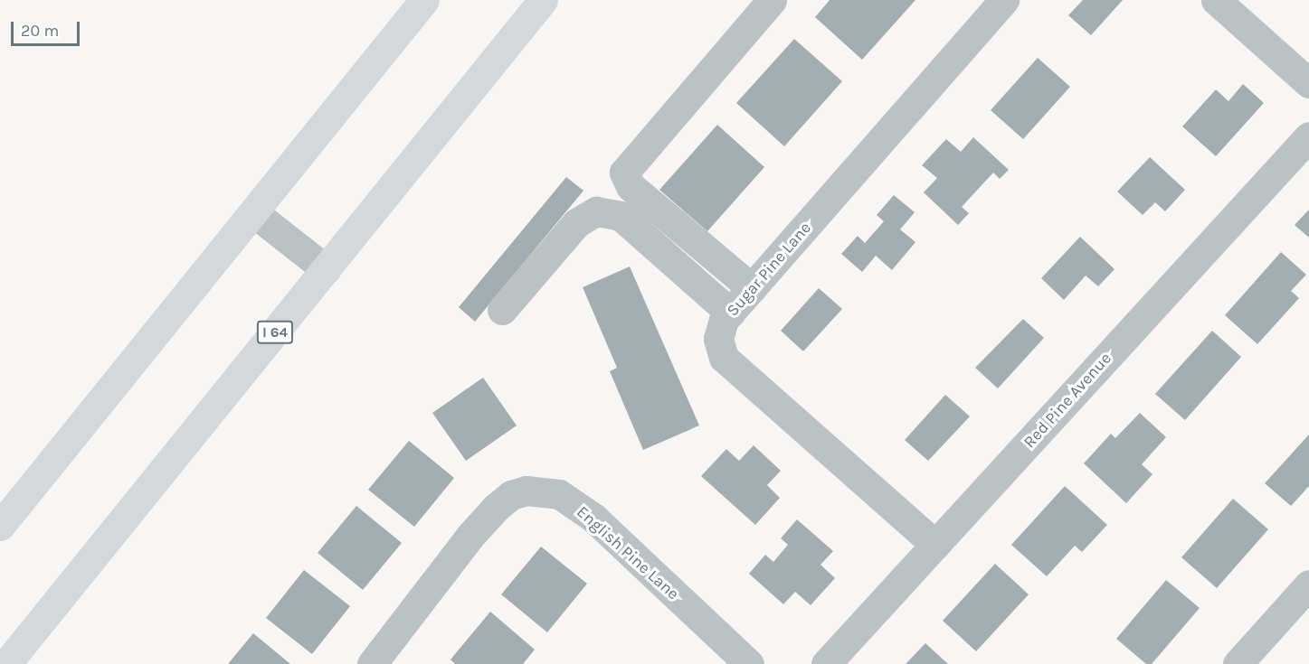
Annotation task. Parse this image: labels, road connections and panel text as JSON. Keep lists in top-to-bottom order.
{
  "streets": {
    "highway": ["I 64"],
    "street": ["Sugar Pine Lane", "Red Pine Avenue", "English Pine Lane"]
  },
  "crossings": [
    ["Sugar Pine Lane", "Red Pine Avenue"]
  ],
  "scale_bar": "20 m"
}
